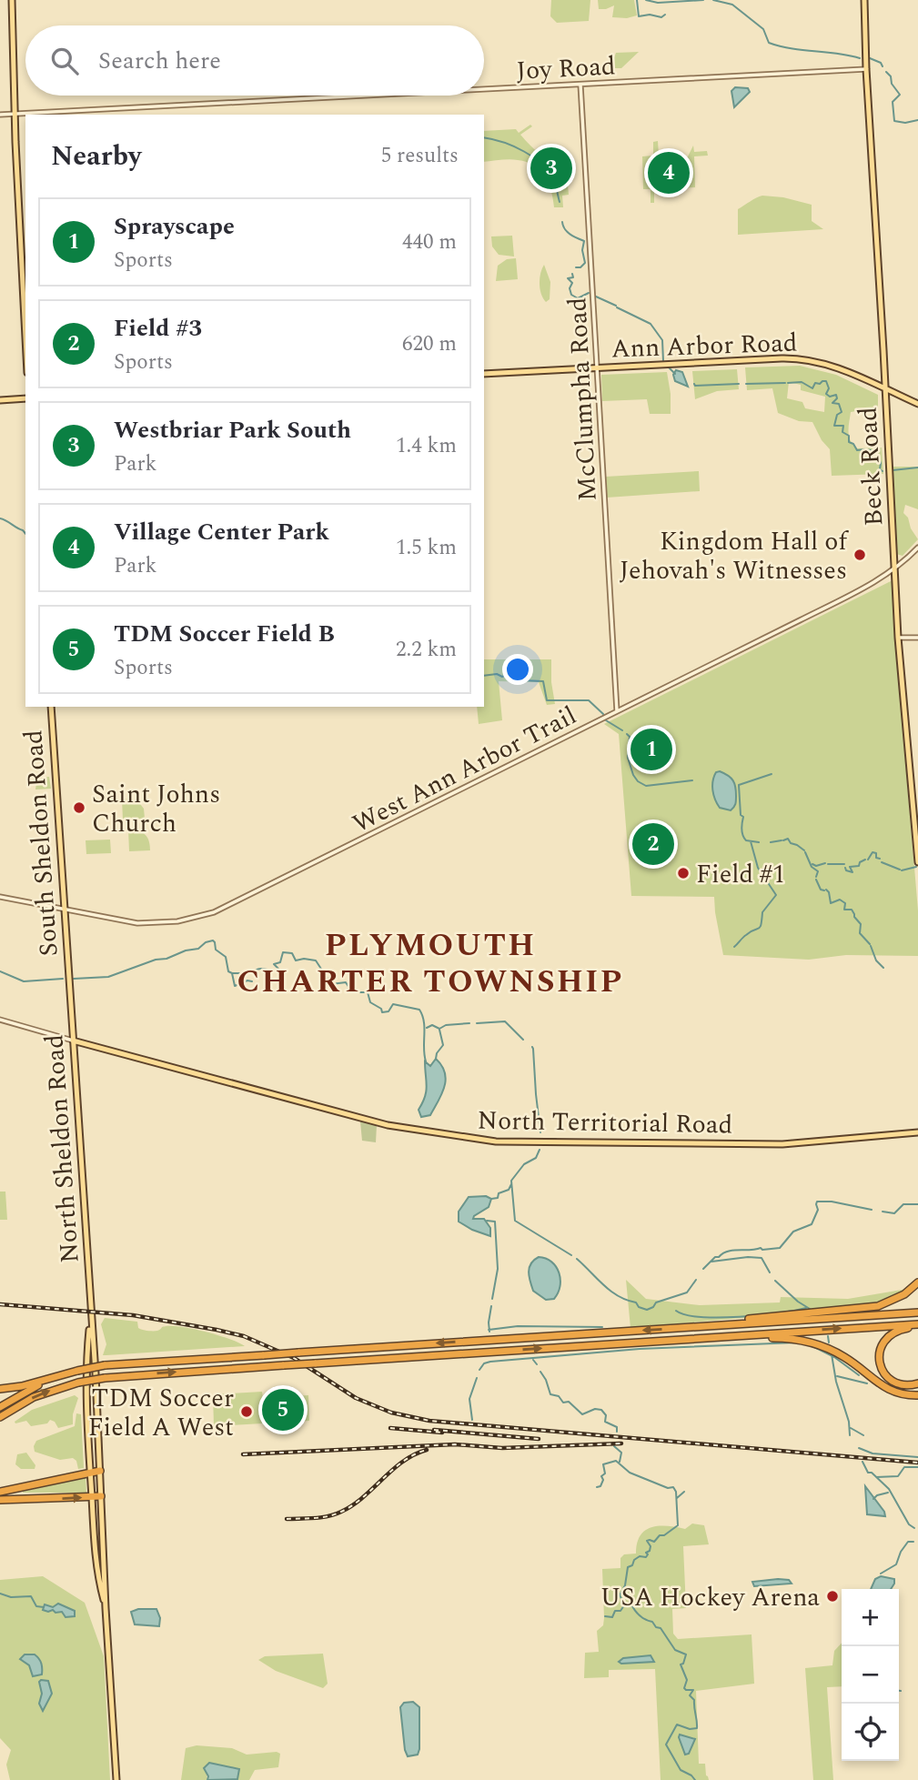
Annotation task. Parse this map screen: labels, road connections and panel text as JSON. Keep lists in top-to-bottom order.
{
  "streets": {
    "main road": [
      "Ann Arbor Road",
      "Beck Road",
      "South Sheldon Road",
      "North Territorial Road",
      "North Sheldon Road"
    ],
    "street": ["Joy Road", "McClumpha Road", "West Ann Arbor Trail"]
  },
  "crossings": [
    ["Joy Road", "McClumpha Road"],
    ["Joy Road", "Beck Road"],
    ["Ann Arbor Road", "McClumpha Road"],
    ["Ann Arbor Road", "Beck Road"],
    ["McClumpha Road", "West Ann Arbor Trail"],
    ["Beck Road", "West Ann Arbor Trail"],
    ["West Ann Arbor Trail", "South Sheldon Road"],
    ["South Sheldon Road", "North Sheldon Road"],
    ["North Territorial Road", "North Sheldon Road"]
  ],
  "districts": ["PLYMOUTH CHARTER TOWNSHIP"],
  "places": [
    "Kingdom Hall of Jehovah's Witnesses",
    "Saint Johns Church",
    "Field #1",
    "TDM Soccer Field A West",
    "USA Hockey Arena"
  ],
  "page": {
    "search": "Search here",
    "heading": ["Nearby", "5 results"],
    "pins": [
      "3",
      "4",
      "1",
      "2",
      "5"
    ],
    "list": [
      {
        "mark": "1",
        "name": "Sprayscape",
        "note": "Sports",
        "value": "440 m"
      },
      {
        "mark": "2",
        "name": "Field #3",
        "note": "Sports",
        "value": "620 m"
      },
      {
        "mark": "3",
        "name": "Westbriar Park South",
        "note": "Park",
        "value": "1.4 km"
      },
      {
        "mark": "4",
        "name": "Village Center Park",
        "note": "Park",
        "value": "1.5 km"
      },
      {
        "mark": "5",
        "name": "TDM Soccer Field B",
        "note": "Sports",
        "value": "2.2 km"
      }
    ],
    "map_buttons": ["+", "−"]
  }
}
